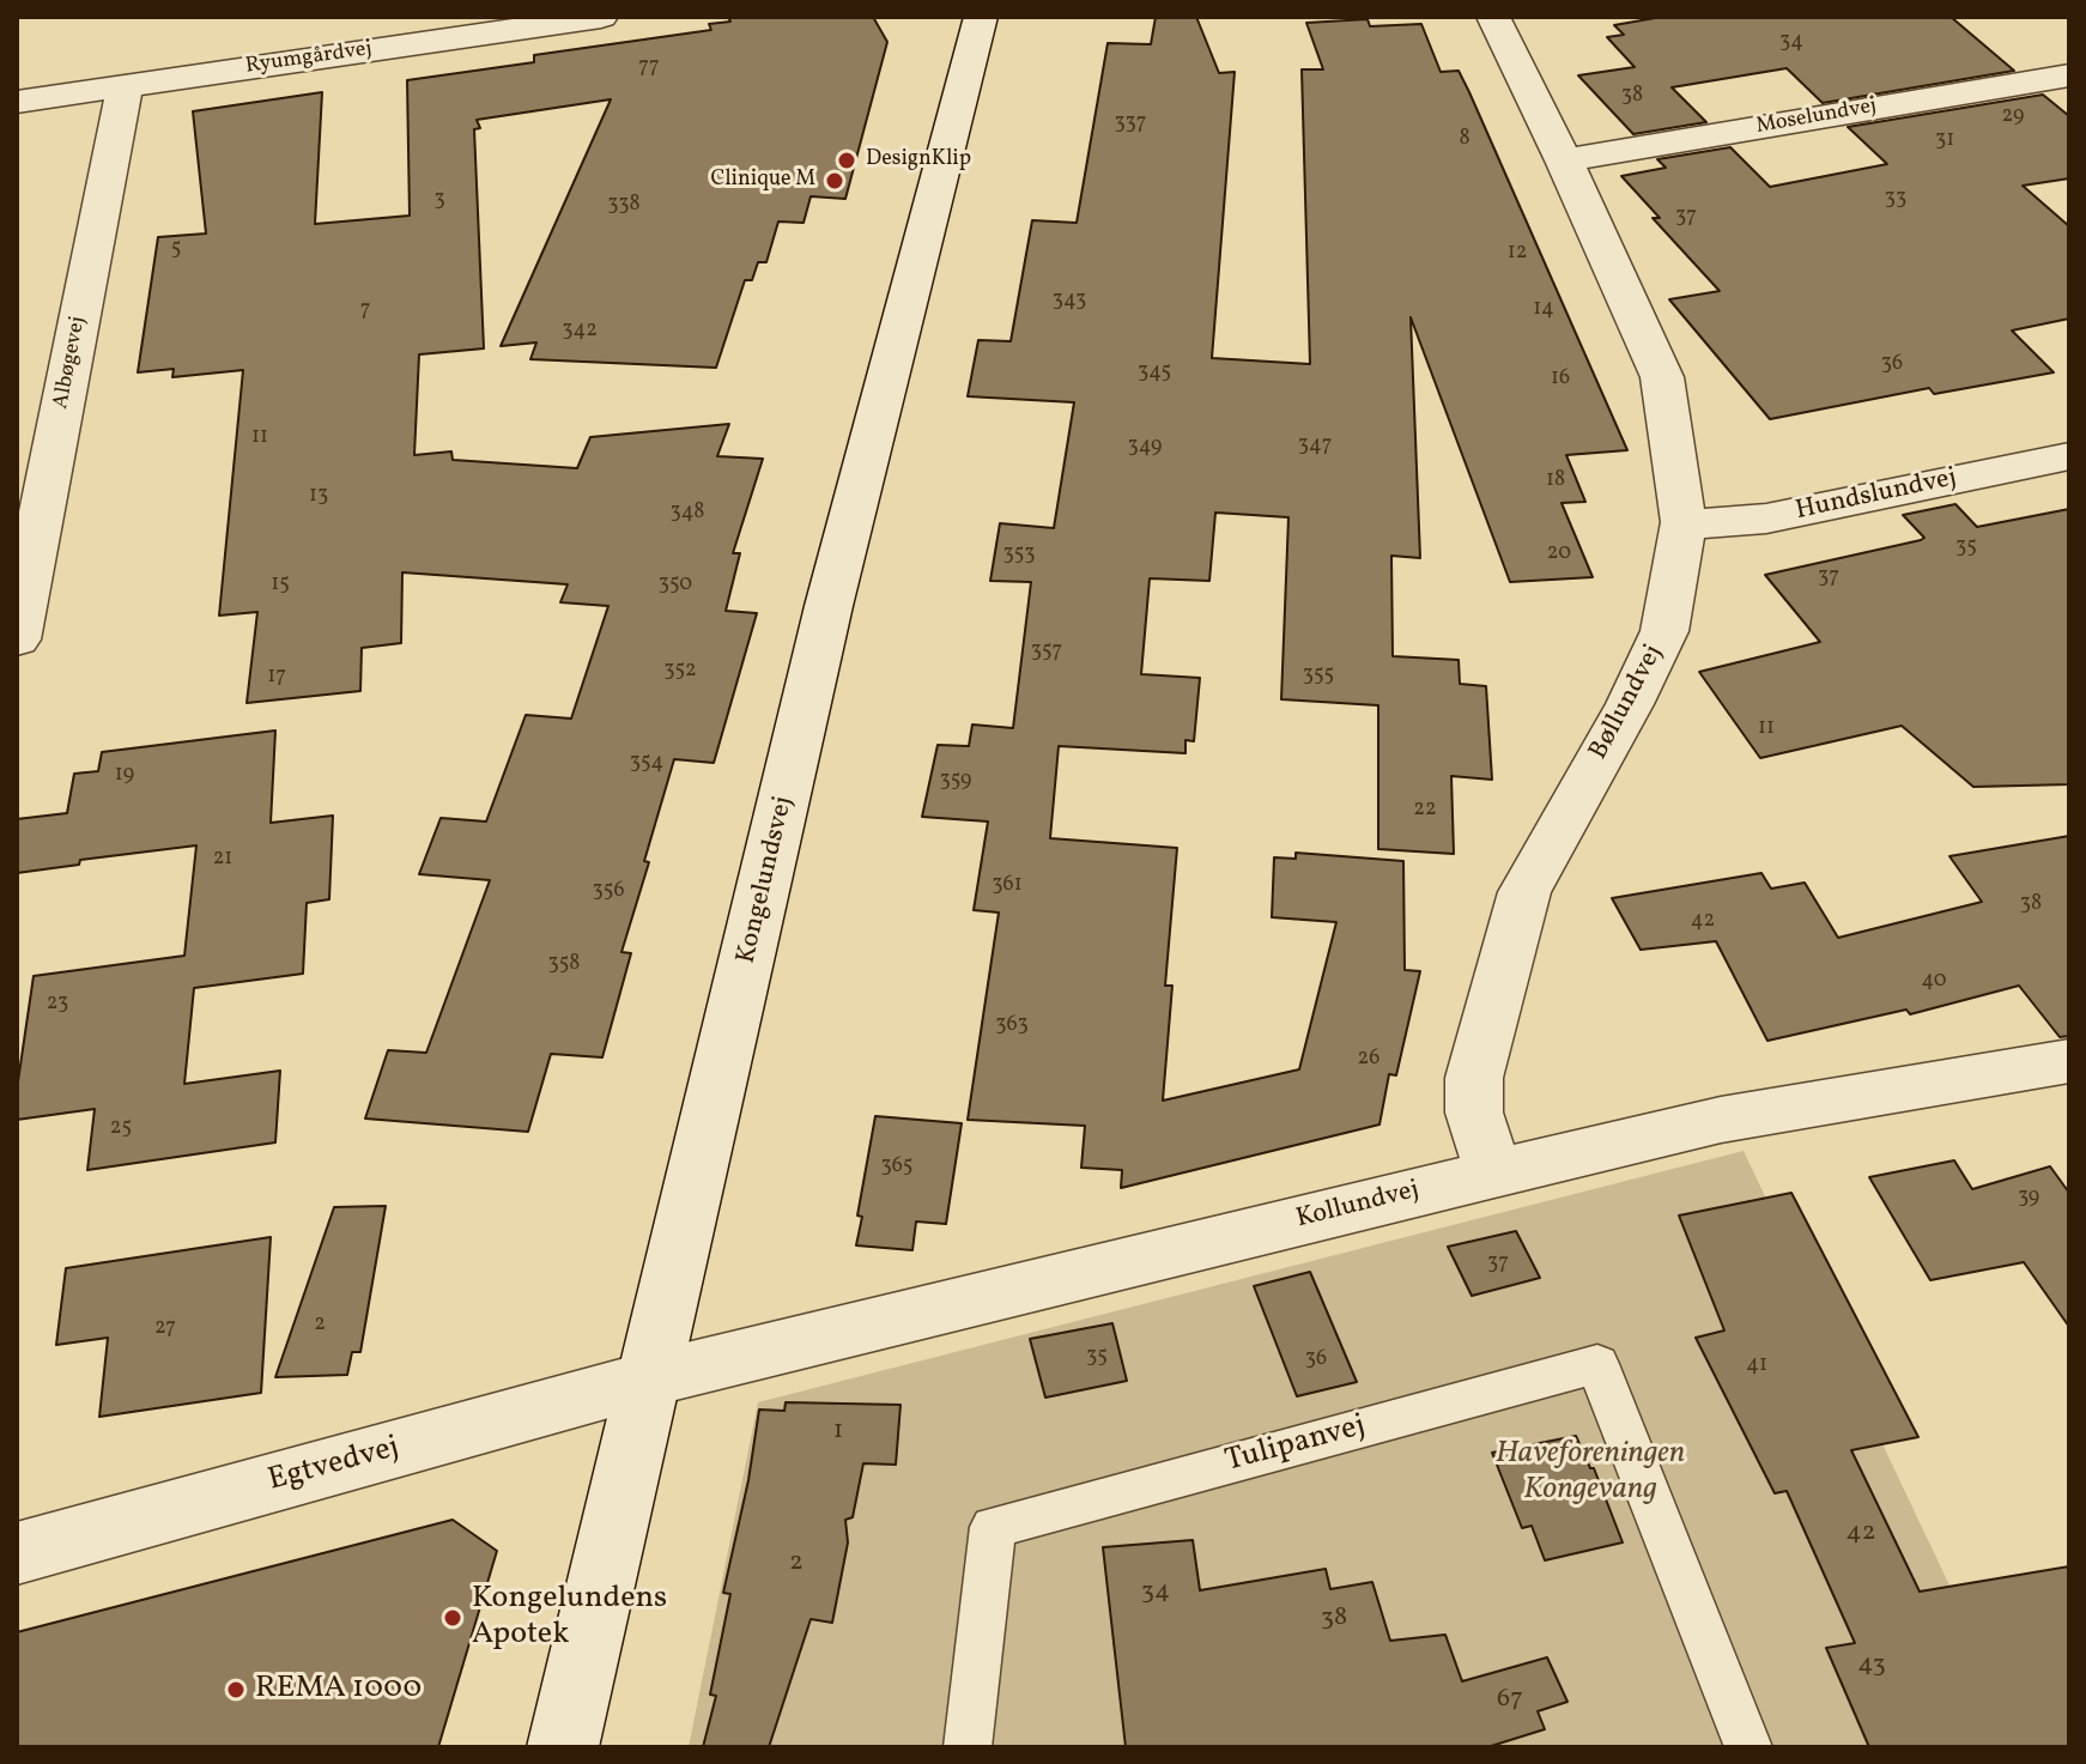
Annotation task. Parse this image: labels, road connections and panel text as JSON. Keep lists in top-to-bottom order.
{
  "streets": {
    "street": [
      "Ryumgårdvej",
      "Moselundvej",
      "Albøgevej",
      "Hundslundvej",
      "Bøllundvej",
      "Kongelundsvej",
      "Kollundvej",
      "Egtvedvej"
    ],
    "lane": ["Tulipanvej"]
  },
  "crossings": [
    ["Ryumgårdvej", "Albøgevej"],
    ["Moselundvej", "Bøllundvej"],
    ["Hundslundvej", "Bøllundvej"],
    ["Bøllundvej", "Kollundvej"],
    ["Kongelundsvej", "Kollundvej"],
    ["Kongelundsvej", "Egtvedvej"],
    ["Kollundvej", "Egtvedvej"]
  ],
  "parks": ["Haveforeningen Kongevang"],
  "places": [
    "DesignKlip",
    "Clinique M",
    "Kongelundens Apotek",
    "REMA 1000"
  ],
  "house_numbers": [
    "34",
    "77",
    "38",
    "29",
    "337",
    "8",
    "31",
    "33",
    "3",
    "338",
    "37",
    "5",
    "12",
    "343",
    "14",
    "7",
    "342",
    "36",
    "345",
    "16",
    "11",
    "347",
    "349",
    "18",
    "13",
    "348",
    "35",
    "20",
    "353",
    "37",
    "15",
    "350",
    "357",
    "352",
    "355",
    "17",
    "11",
    "354",
    "19",
    "359",
    "22",
    "21",
    "361",
    "356",
    "38",
    "42",
    "358",
    "40",
    "23",
    "363",
    "26",
    "25",
    "365",
    "39",
    "37",
    "2",
    "27",
    "35",
    "36",
    "41",
    "1",
    "42",
    "2",
    "34",
    "38",
    "43",
    "67"
  ]
}
